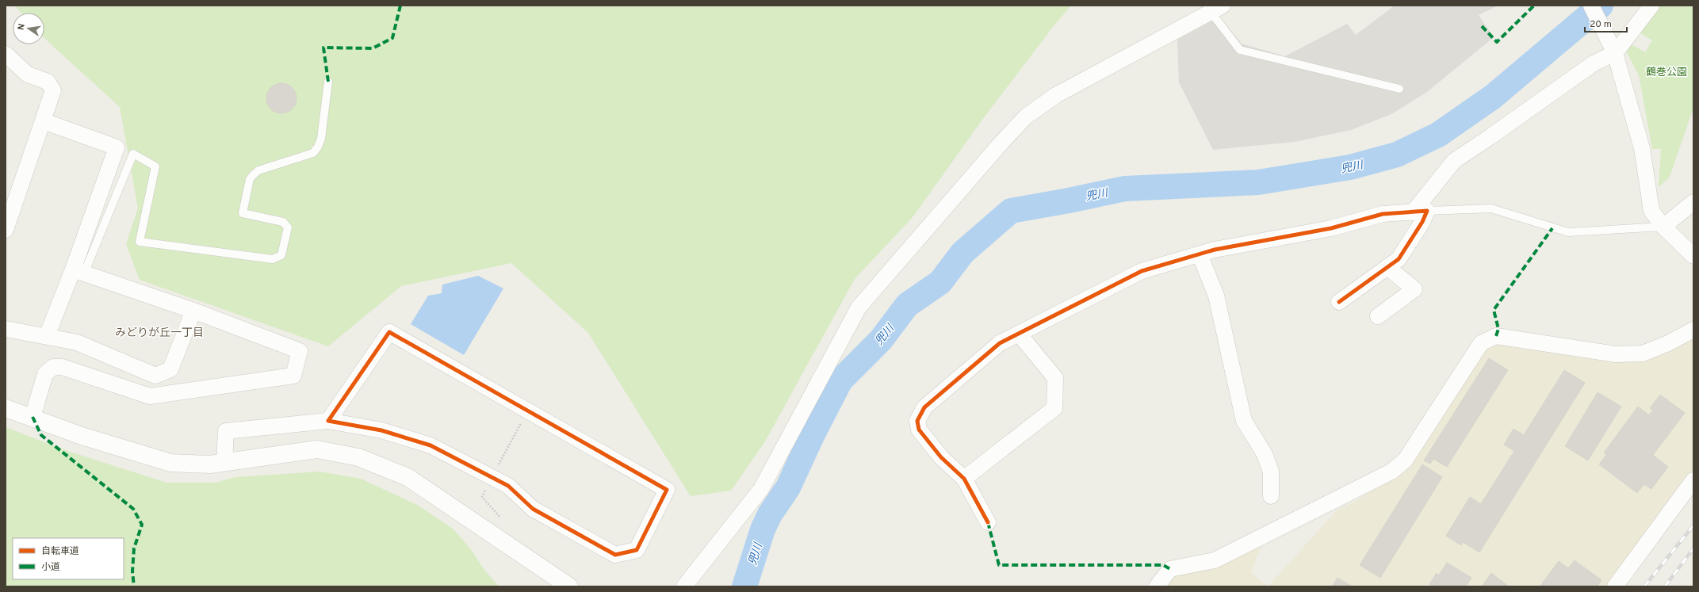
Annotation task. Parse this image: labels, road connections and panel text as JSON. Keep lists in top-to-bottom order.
{
  "districts": ["みどりが丘一丁目"],
  "water": ["兜川"],
  "parks": ["鶴巻公園"],
  "legend": ["自転車道", "小道"],
  "scale_bar": "20 m",
  "north": "left"
}
